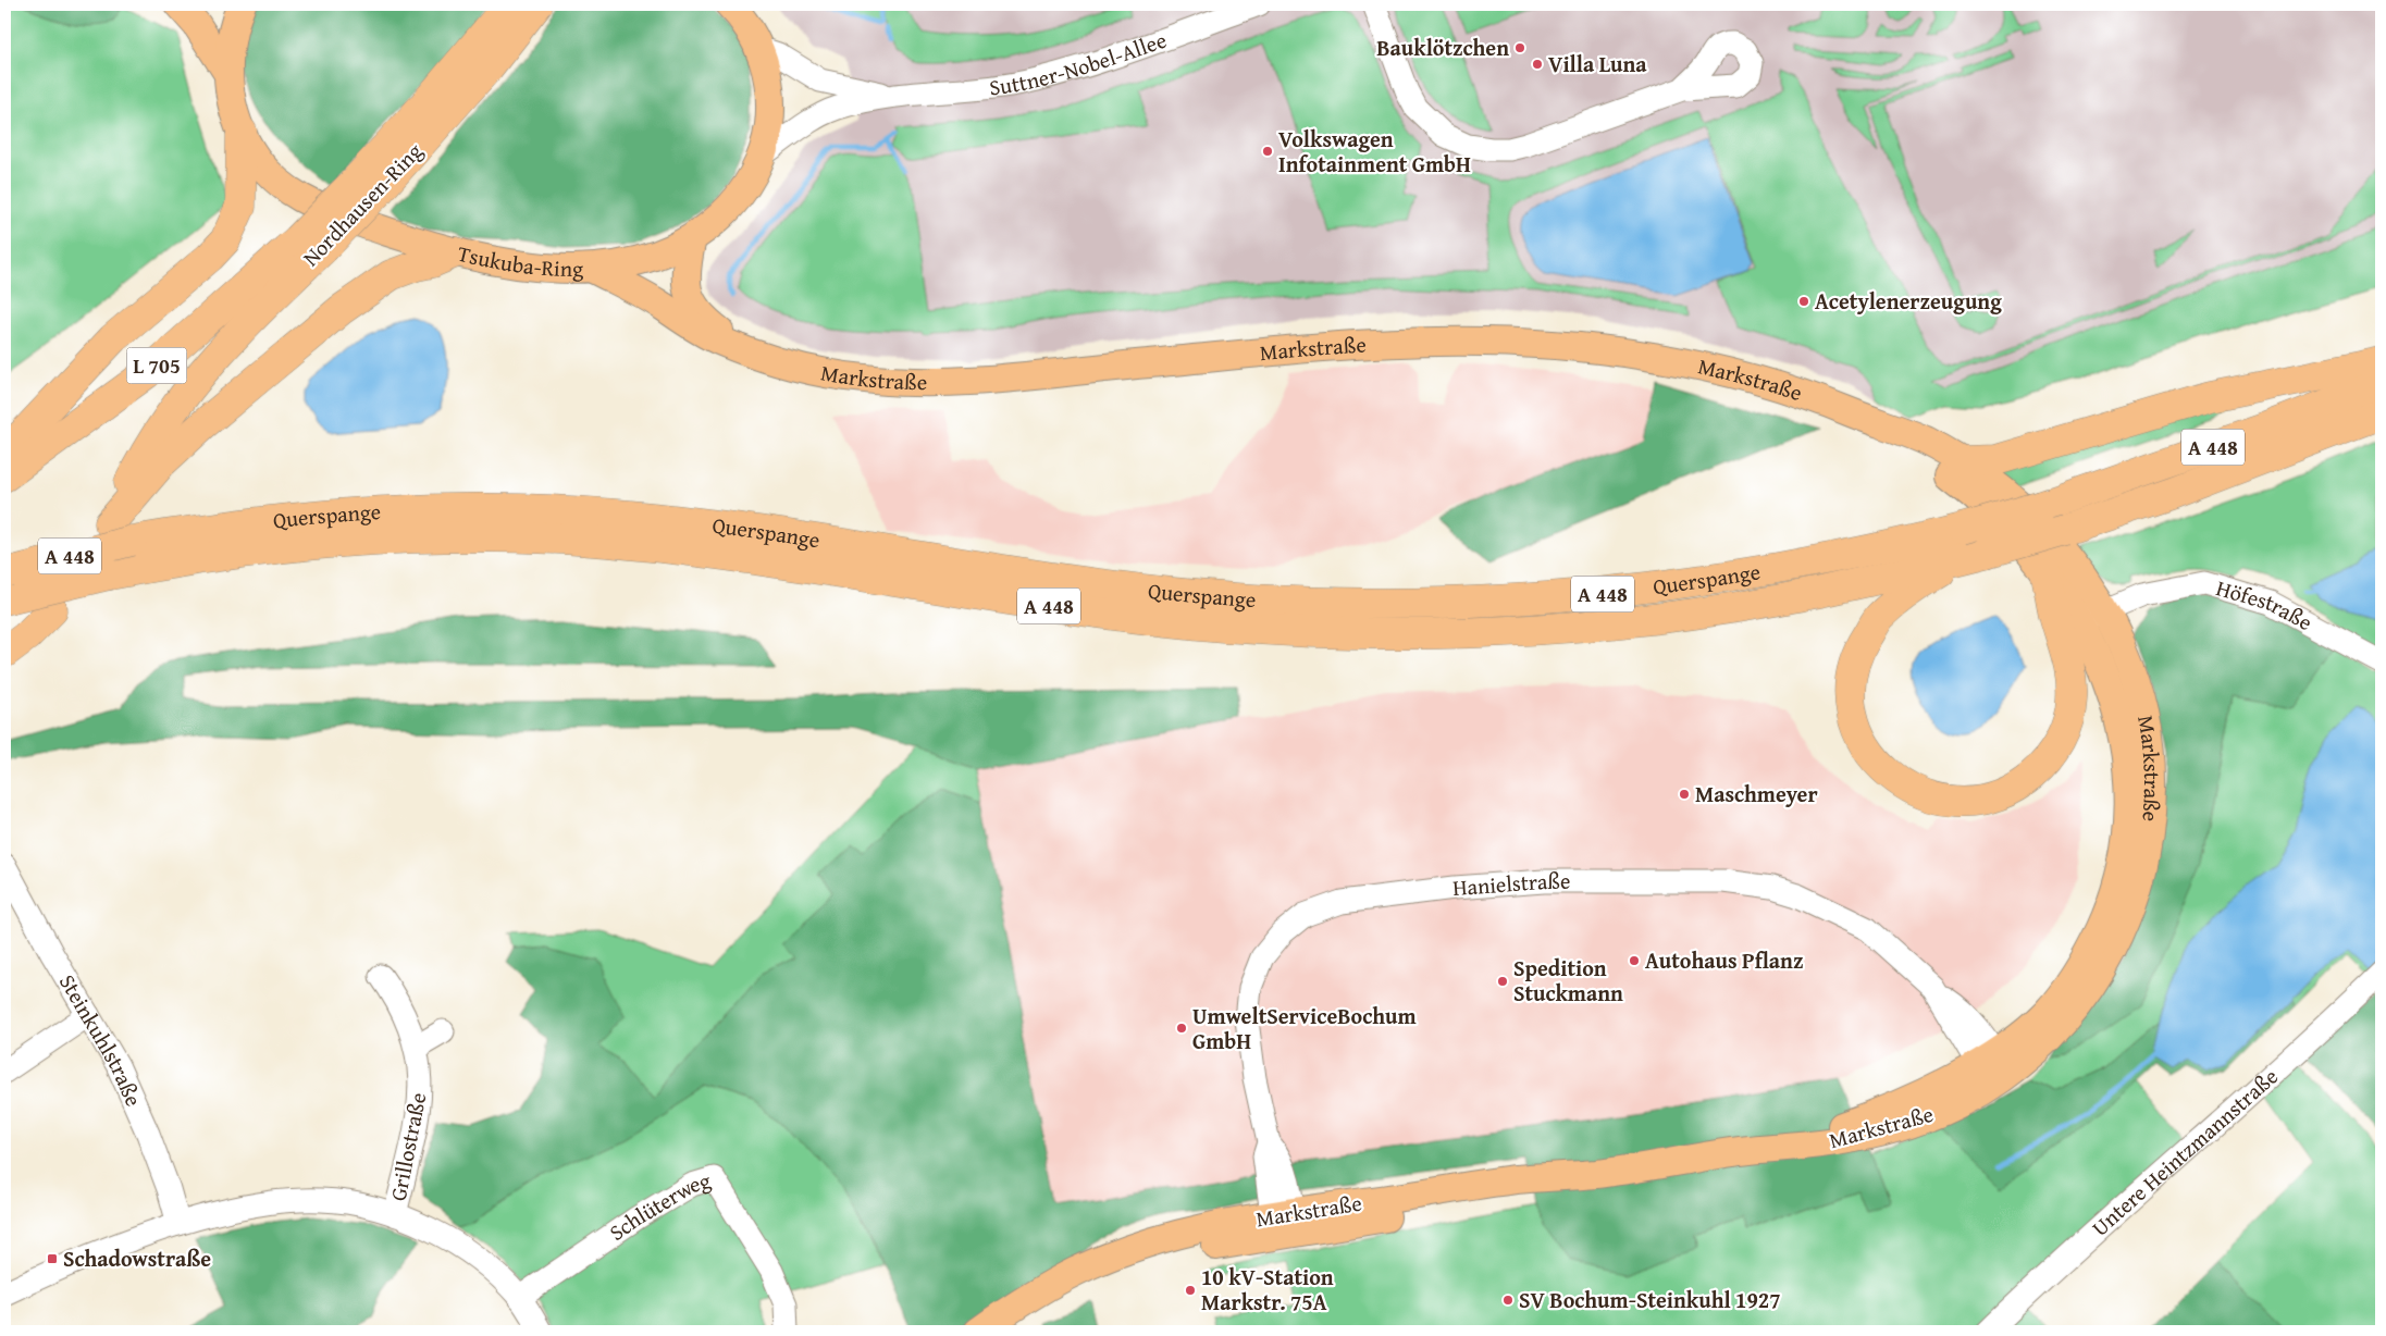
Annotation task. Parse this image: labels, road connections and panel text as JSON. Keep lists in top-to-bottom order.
{
  "streets": {
    "highway": [
      "Nordhausen-Ring",
      "L 705",
      "A 448",
      "Querspange"
    ],
    "main road": ["Tsukuba-Ring", "Markstraße"],
    "street": [
      "Suttner-Nobel-Allee",
      "Höfestraße",
      "Hanielstraße",
      "Steinkuhlstraße",
      "Grillostraße",
      "Untere Heintzmannstraße",
      "Schlüterweg"
    ]
  },
  "crossings": [
    ["Suttner-Nobel-Allee", "Tsukuba-Ring"],
    ["Nordhausen-Ring", "L 705"],
    ["Nordhausen-Ring", "Querspange"],
    ["Tsukuba-Ring", "Markstraße"],
    ["Markstraße", "Höfestraße"],
    ["Markstraße", "Hanielstraße"]
  ],
  "places": {
    "other": [
      "Bauklötzchen",
      "Villa Luna",
      "Volkswagen Infotainment GmbH",
      "Acetylenerzeugung",
      "Maschmeyer",
      "Autohaus Pflanz",
      "Spedition Stuckmann",
      "UmweltServiceBochum GmbH",
      "10 kV-Station Markstr. 75A",
      "SV Bochum-Steinkuhl 1927"
    ],
    "transit": ["Schadowstraße"]
  }
}
